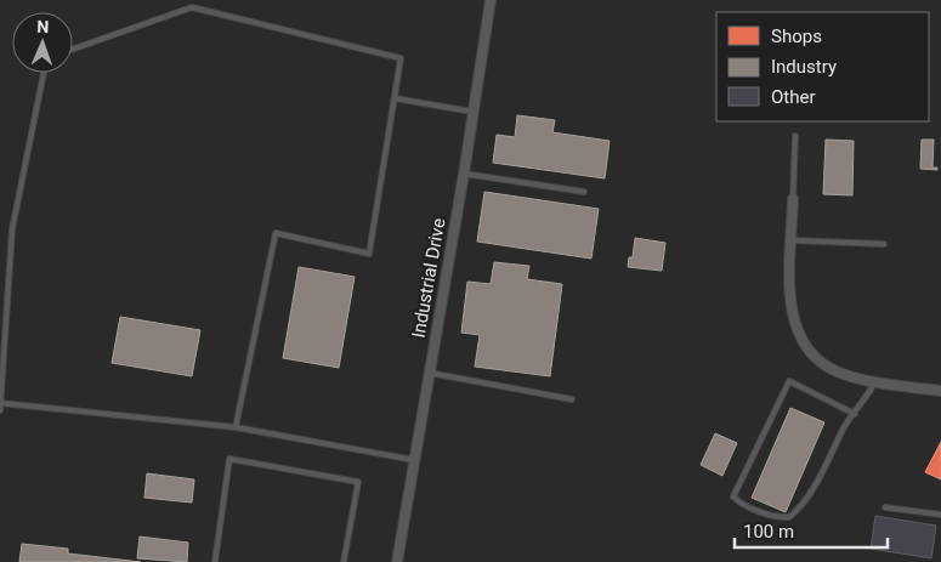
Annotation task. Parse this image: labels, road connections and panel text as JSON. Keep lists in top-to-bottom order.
{
  "streets": {
    "street": ["Industrial Drive"]
  },
  "legend": ["Shops", "Industry", "Other"],
  "scale_bar": "100 m",
  "north": "top"
}
